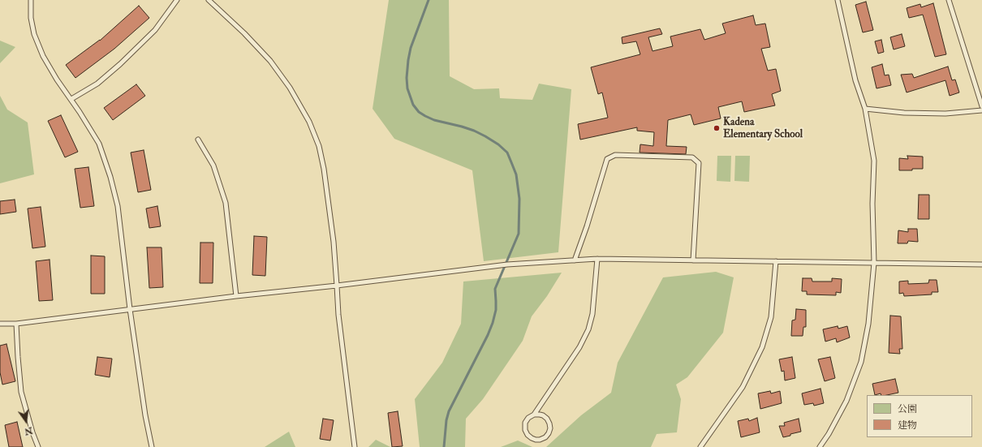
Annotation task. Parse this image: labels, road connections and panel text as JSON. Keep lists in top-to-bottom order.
{
  "places": ["Kadena Elementary School"],
  "legend": ["公園", "建物"],
  "north": "bottom"
}
